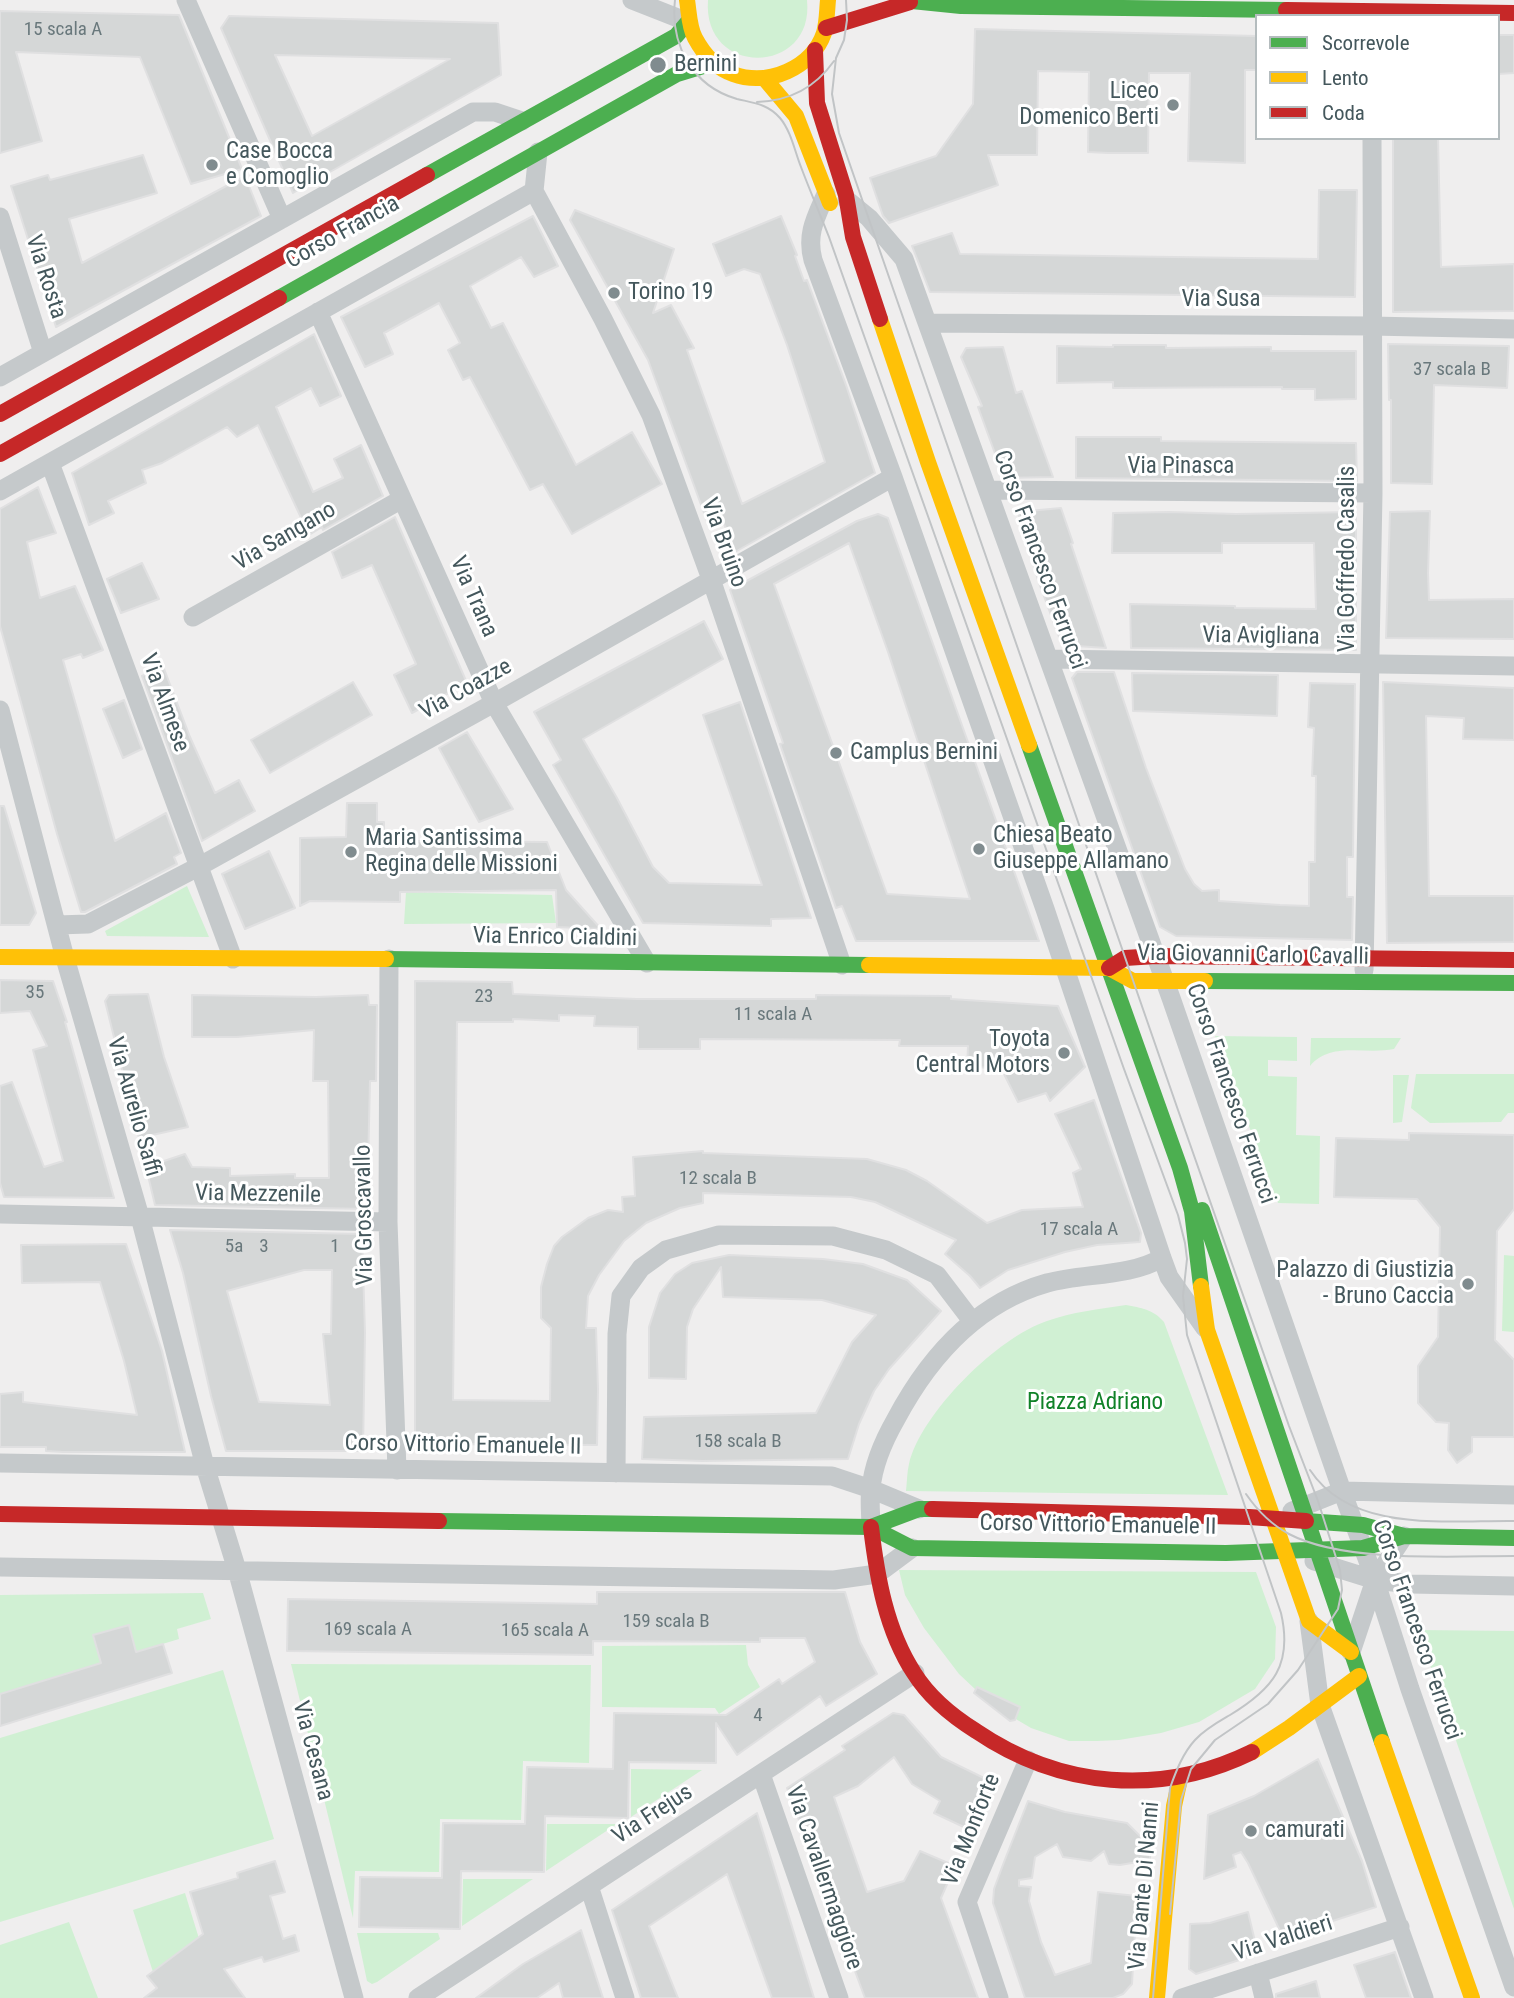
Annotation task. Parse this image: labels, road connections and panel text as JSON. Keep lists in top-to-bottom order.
{
  "streets": {
    "main road": [
      "Corso Francia",
      "Via Enrico Cialdini",
      "Via Giovanni Carlo Cavalli",
      "Corso Vittorio Emanuele II",
      "Via Dante Di Nanni"
    ],
    "street": [
      "Via Rosta",
      "Via Susa",
      "Via Pinasca",
      "Via Sangano",
      "Via Bruino",
      "Via Goffredo Casalis",
      "Corso Francesco Ferrucci",
      "Via Trana",
      "Via Avigliana",
      "Via Coazze",
      "Via Almese",
      "Via Aurelio Saffi",
      "Via Mezzenile",
      "Via Groscavallo",
      "Via Cesana",
      "Via Frejus",
      "Via Monforte",
      "Via Cavallermaggiore",
      "Via Valdieri"
    ]
  },
  "crossings": [
    ["Corso Francia", "Via Rosta"],
    ["Via Susa", "Via Goffredo Casalis"],
    ["Via Susa", "Corso Francesco Ferrucci"],
    ["Via Pinasca", "Via Goffredo Casalis"],
    ["Via Pinasca", "Corso Francesco Ferrucci"],
    ["Via Sangano", "Via Trana"],
    ["Via Bruino", "Via Coazze"],
    ["Via Bruino", "Via Enrico Cialdini"],
    ["Via Goffredo Casalis", "Via Avigliana"],
    ["Via Goffredo Casalis", "Via Giovanni Carlo Cavalli"],
    ["Corso Francesco Ferrucci", "Via Avigliana"],
    ["Corso Francesco Ferrucci", "Via Giovanni Carlo Cavalli"],
    ["Corso Francesco Ferrucci", "Corso Vittorio Emanuele II"],
    ["Via Trana", "Via Coazze"],
    ["Via Trana", "Via Enrico Cialdini"],
    ["Via Coazze", "Via Almese"],
    ["Via Coazze", "Via Aurelio Saffi"],
    ["Via Almese", "Via Enrico Cialdini"],
    ["Via Enrico Cialdini", "Via Giovanni Carlo Cavalli"],
    ["Via Enrico Cialdini", "Via Aurelio Saffi"],
    ["Via Enrico Cialdini", "Via Groscavallo"],
    ["Via Aurelio Saffi", "Via Mezzenile"],
    ["Via Aurelio Saffi", "Corso Vittorio Emanuele II"],
    ["Via Aurelio Saffi", "Via Cesana"],
    ["Via Mezzenile", "Via Groscavallo"],
    ["Via Groscavallo", "Corso Vittorio Emanuele II"],
    ["Corso Vittorio Emanuele II", "Via Cesana"],
    ["Via Frejus", "Via Cavallermaggiore"]
  ],
  "parks": ["Piazza Adriano"],
  "places": [
    "Bernini",
    "Liceo Domenico Berti",
    "Case Bocca e Comoglio",
    "Torino 19",
    "Camplus Bernini",
    "Chiesa Beato Giuseppe Allamano",
    "Maria Santissima Regina delle Missioni",
    "Toyota Central Motors",
    "Palazzo di Giustizia - Bruno Caccia",
    "camurati"
  ],
  "house_numbers": [
    "15 scala A",
    "37 scala B",
    "35",
    "23",
    "11 scala A",
    "12 scala B",
    "17 scala A",
    "5a",
    "3",
    "1",
    "158 scala B",
    "159 scala B",
    "169 scala A",
    "165 scala A",
    "4"
  ],
  "legend": ["Scorrevole", "Lento", "Coda"]
}
